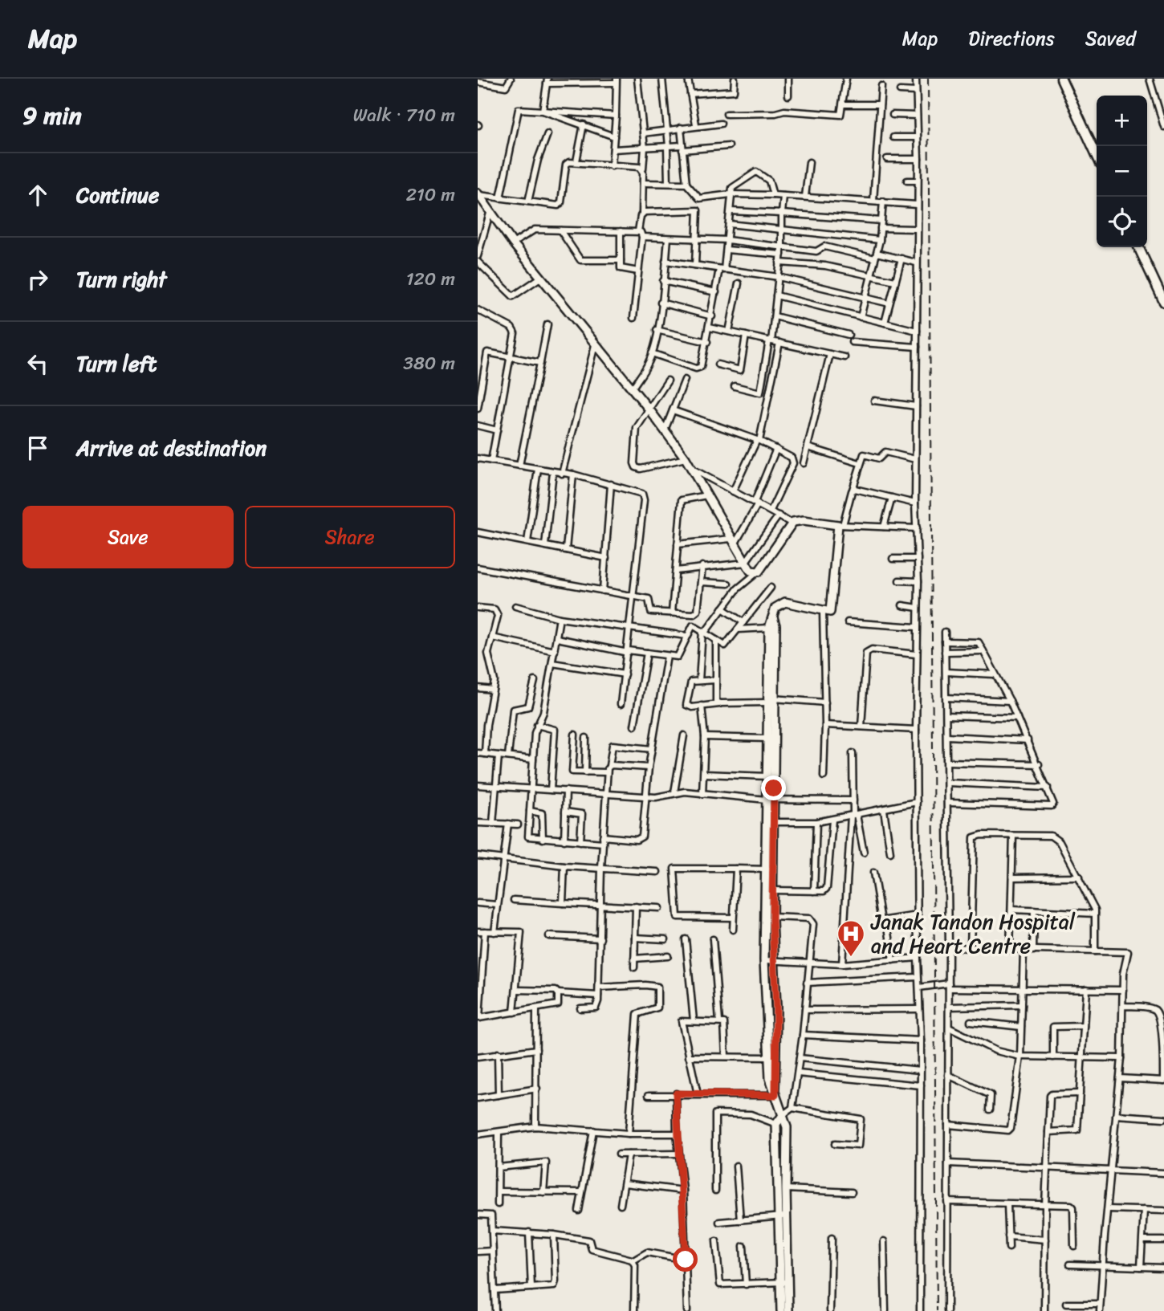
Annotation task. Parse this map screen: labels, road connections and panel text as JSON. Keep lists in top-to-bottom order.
{
  "places": {
    "hospital": ["Janak Tandon Hospital and Heart Centre"]
  },
  "page": {
    "header": "Map",
    "nav": ["Map", "Directions", "Saved"],
    "heading": ["9 min", "Walk · 710 m"],
    "map_buttons": ["+", "−"],
    "list": [
      ["Continue", "210 m"],
      ["Turn right", "120 m"],
      ["Turn left", "380 m"],
      "Arrive at destination"
    ],
    "buttons": ["Save", "Share"]
  }
}
